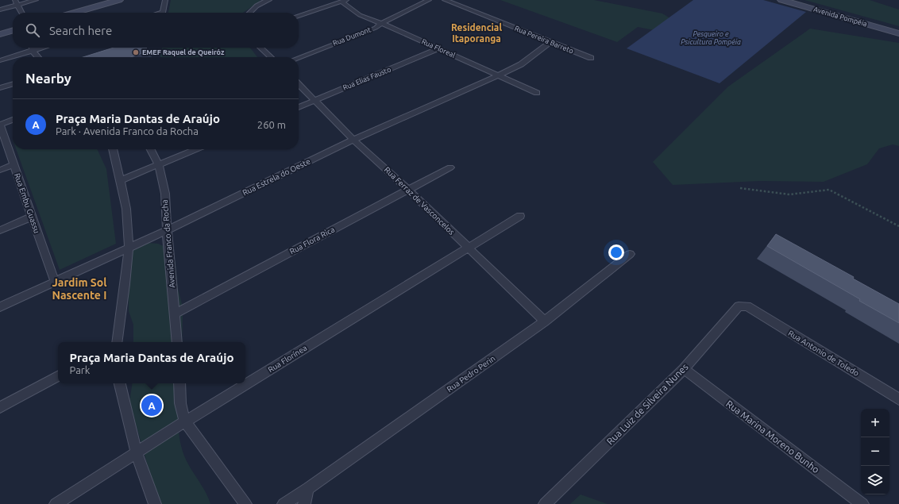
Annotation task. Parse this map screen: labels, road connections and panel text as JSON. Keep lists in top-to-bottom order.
{
  "streets": {
    "main road": ["Avenida Pompéia"],
    "street": [
      "Rua Dumont",
      "Rua Pereira Barreto",
      "Rua Floreal",
      "Rua Elias Fausto",
      "Rua Estrela do Oeste",
      "Rua Ferraz de Vasconcelos",
      "Rua Embu Guassu",
      "Rua Flora Rica",
      "Avenida Franco da Rocha",
      "Rua Antonio de Toledo",
      "Rua Florínea",
      "Rua Pedro Perin",
      "Rua Luiz de Silveira Nunes",
      "Rua Marina Moreno Bunho"
    ]
  },
  "crossings": [
    ["Rua Dumont", "Rua Floreal"],
    ["Rua Pereira Barreto", "Rua Estrela do Oeste"],
    ["Rua Floreal", "Rua Elias Fausto"],
    ["Rua Floreal", "Rua Estrela do Oeste"],
    ["Rua Elias Fausto", "Rua Ferraz de Vasconcelos"],
    ["Rua Estrela do Oeste", "Rua Ferraz de Vasconcelos"],
    ["Rua Estrela do Oeste", "Rua Embu Guassu"],
    ["Rua Estrela do Oeste", "Avenida Franco da Rocha"],
    ["Rua Ferraz de Vasconcelos", "Rua Flora Rica"],
    ["Rua Ferraz de Vasconcelos", "Rua Florínea"],
    ["Rua Ferraz de Vasconcelos", "Rua Pedro Perin"],
    ["Rua Flora Rica", "Avenida Franco da Rocha"],
    ["Rua Antonio de Toledo", "Rua Luiz de Silveira Nunes"],
    ["Rua Luiz de Silveira Nunes", "Rua Marina Moreno Bunho"]
  ],
  "districts": ["Residencial Itaporanga", "Jardim Sol Nascente I"],
  "water": ["Pesqueiro e Psicultura Pompéia"],
  "places": ["EMEF Raquel de Queiróz"],
  "page": {
    "search": "Search here",
    "heading": "Nearby",
    "list": [
      {
        "mark": "A",
        "name": "Praça Maria Dantas de Araújo",
        "note": "Park · Avenida Franco da Rocha",
        "value": "260 m"
      }
    ],
    "popup": ["Praça Maria Dantas de Araújo", "Park"],
    "pins": "A",
    "map_buttons": ["+", "−"]
  }
}
